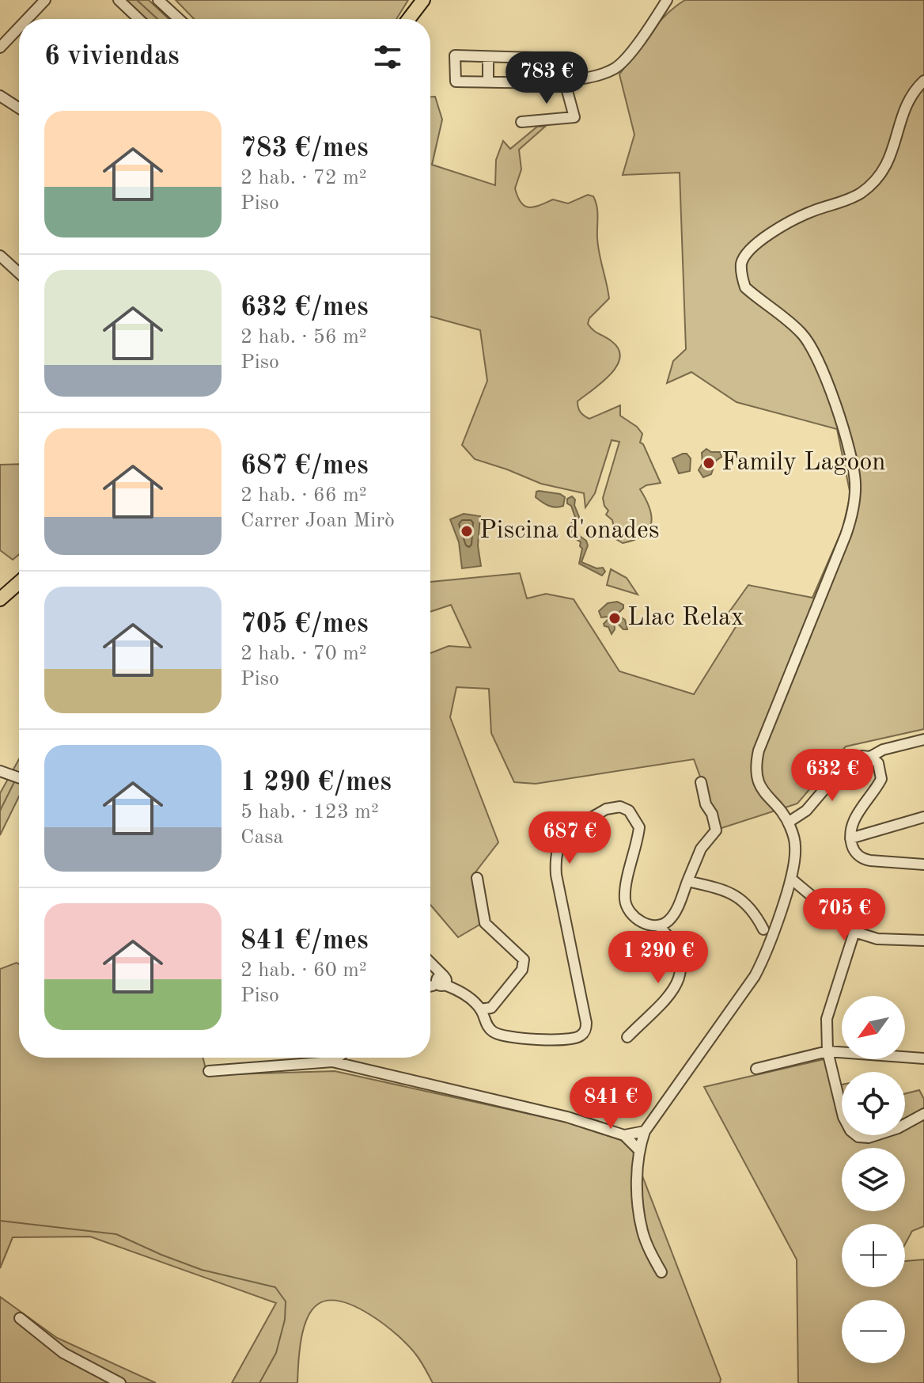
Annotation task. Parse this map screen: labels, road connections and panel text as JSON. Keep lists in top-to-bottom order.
{
  "places": ["Family Lagoon", "Piscina d'onades", "Llac Relax"],
  "north": "bottom left",
  "page": {
    "heading": "6 viviendas",
    "price": [
      "783 €",
      "632 €",
      "687 €",
      "705 €",
      "1 290 €",
      "841 €"
    ],
    "list": [
      {
        "name": "783 €/mes",
        "note": "2 hab. · 72 m² · Piso"
      },
      {
        "name": "632 €/mes",
        "note": "2 hab. · 56 m² · Piso"
      },
      {
        "name": "687 €/mes",
        "note": "2 hab. · 66 m² · Carrer Joan Mirò"
      },
      {
        "name": "705 €/mes",
        "note": "2 hab. · 70 m² · Piso"
      },
      {
        "name": "1 290 €/mes",
        "note": "5 hab. · 123 m² · Casa"
      },
      {
        "name": "841 €/mes",
        "note": "2 hab. · 60 m² · Piso"
      }
    ],
    "map_buttons": ["+", "−"]
  }
}
